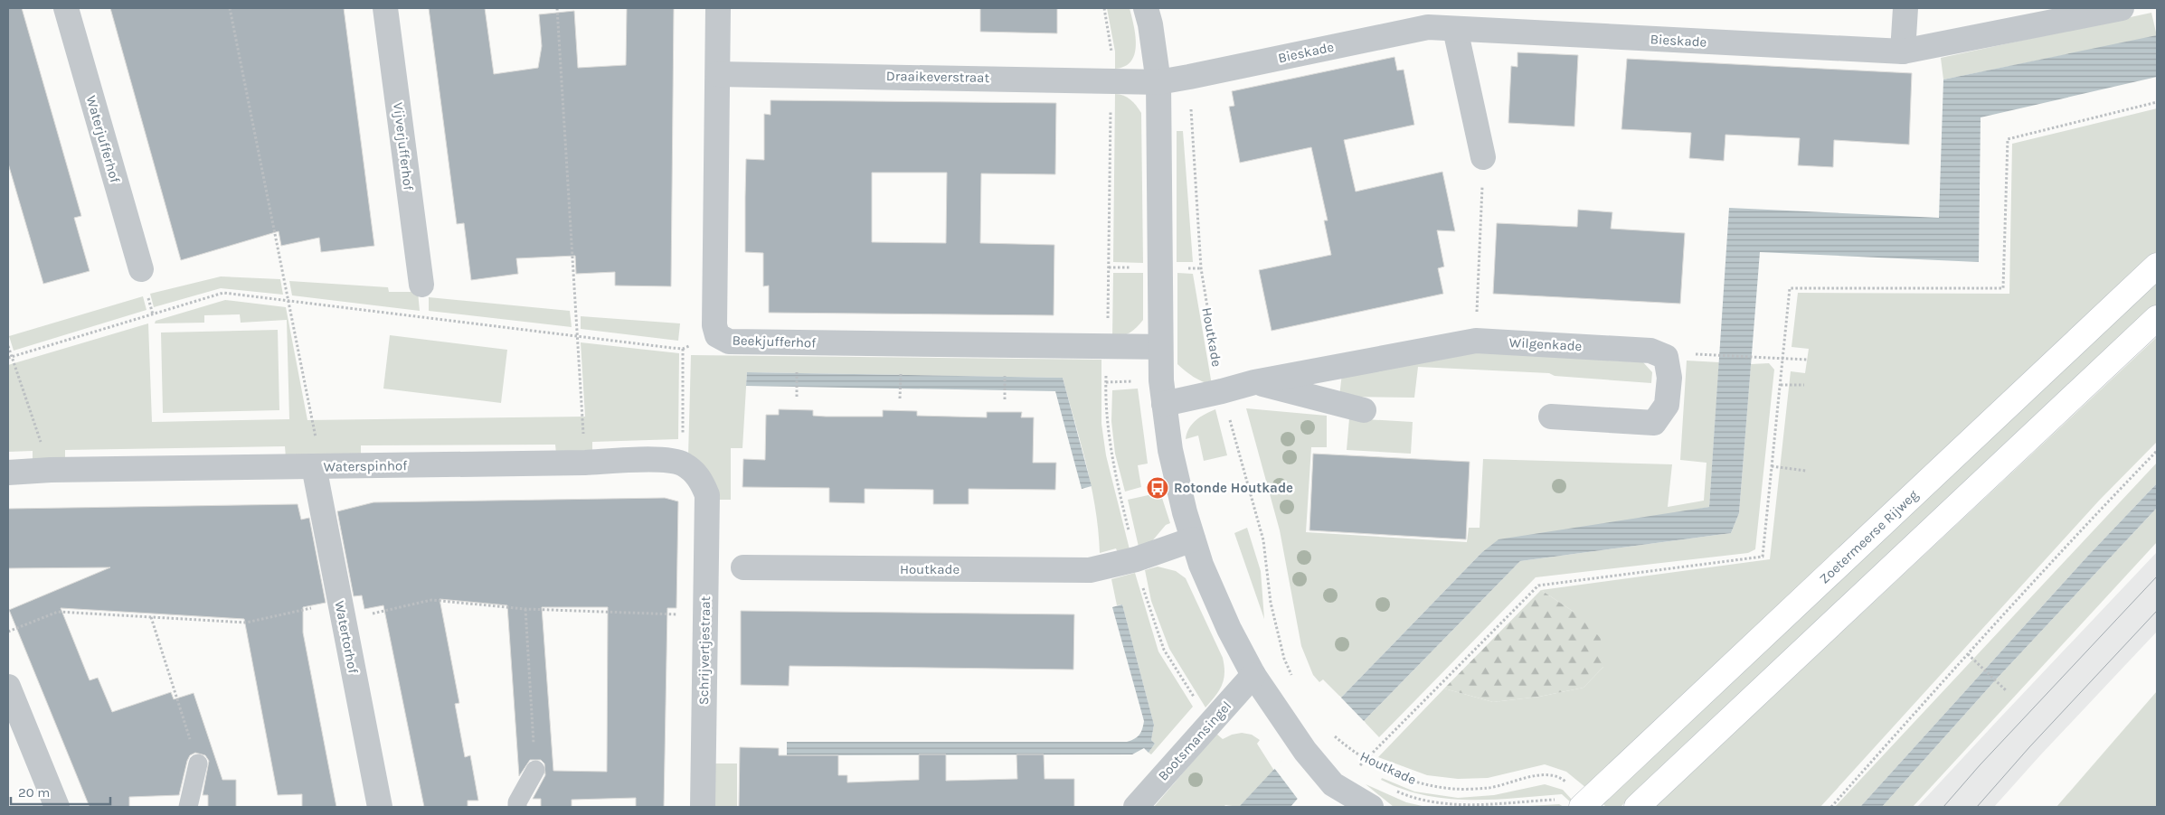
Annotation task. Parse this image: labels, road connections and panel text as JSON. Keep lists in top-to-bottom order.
{
  "streets": {
    "main road": ["Zoetermeerse Rijweg"],
    "street": [
      "Bieskade",
      "Draaikeverstraat",
      "Waterjufferhof",
      "Vijverjufferhof",
      "Houtkade",
      "Beekjufferhof",
      "Wilgenkade",
      "Waterspinhof",
      "Watertorhof",
      "Schrijvertjestraat",
      "Bootsmansingel"
    ]
  },
  "crossings": [
    ["Bieskade", "Draaikeverstraat"],
    ["Bieskade", "Houtkade"],
    ["Draaikeverstraat", "Beekjufferhof"],
    ["Houtkade", "Wilgenkade"],
    ["Houtkade", "Zoetermeerse Rijweg"],
    ["Waterspinhof", "Watertorhof"],
    ["Waterspinhof", "Schrijvertjestraat"]
  ],
  "places": {
    "bus stop": ["Rotonde Houtkade"]
  },
  "scale_bar": "20 m"
}
